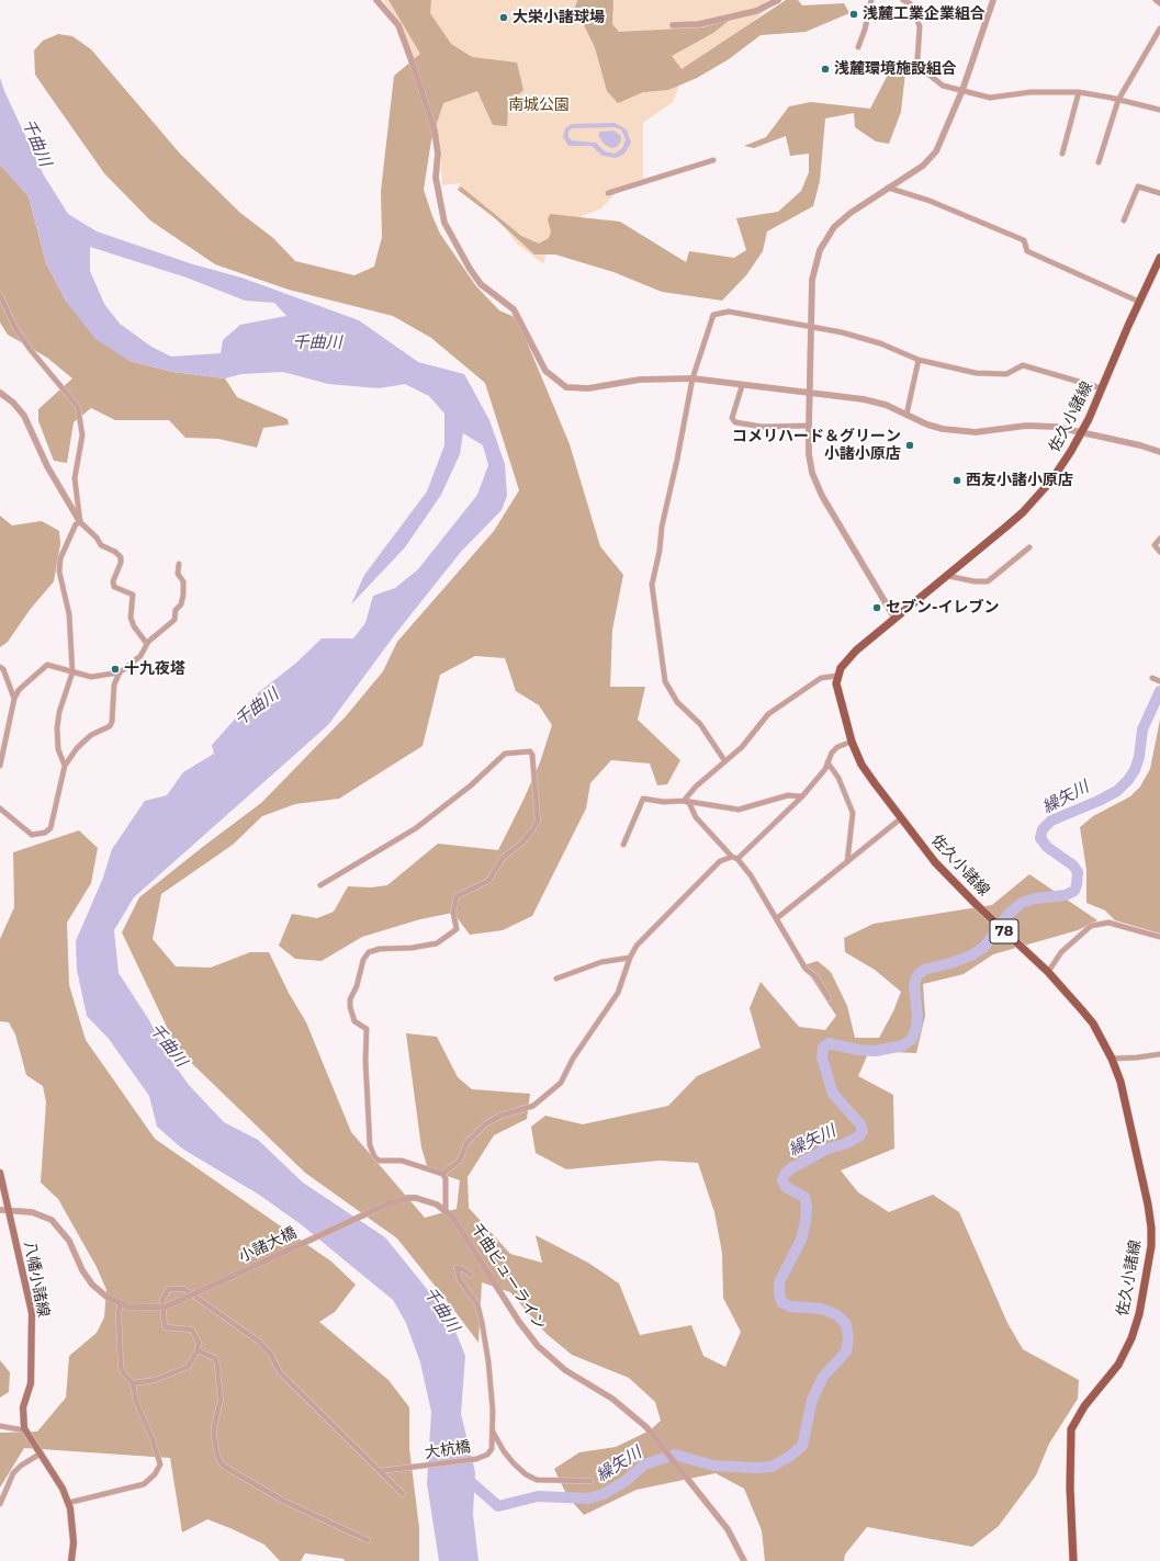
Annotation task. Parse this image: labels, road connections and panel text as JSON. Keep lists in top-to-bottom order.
{
  "streets": {
    "main road": ["佐久小諸線", "78", "八幡小諸線"],
    "street": ["小諸大橋", "千曲ビューライン", "大杭橋"]
  },
  "crossings": [
    ["小諸大橋", "千曲ビューライン"]
  ],
  "water": ["千曲川", "繰矢川"],
  "parks": ["南城公園"],
  "places": [
    "浅麓工業企業組合",
    "大栄小諸球場",
    "浅麓環境施設組合",
    "コメリハード＆グリーン 小諸小原店",
    "西友小諸小原店",
    "セブン-イレブン",
    "十九夜塔"
  ]
}
